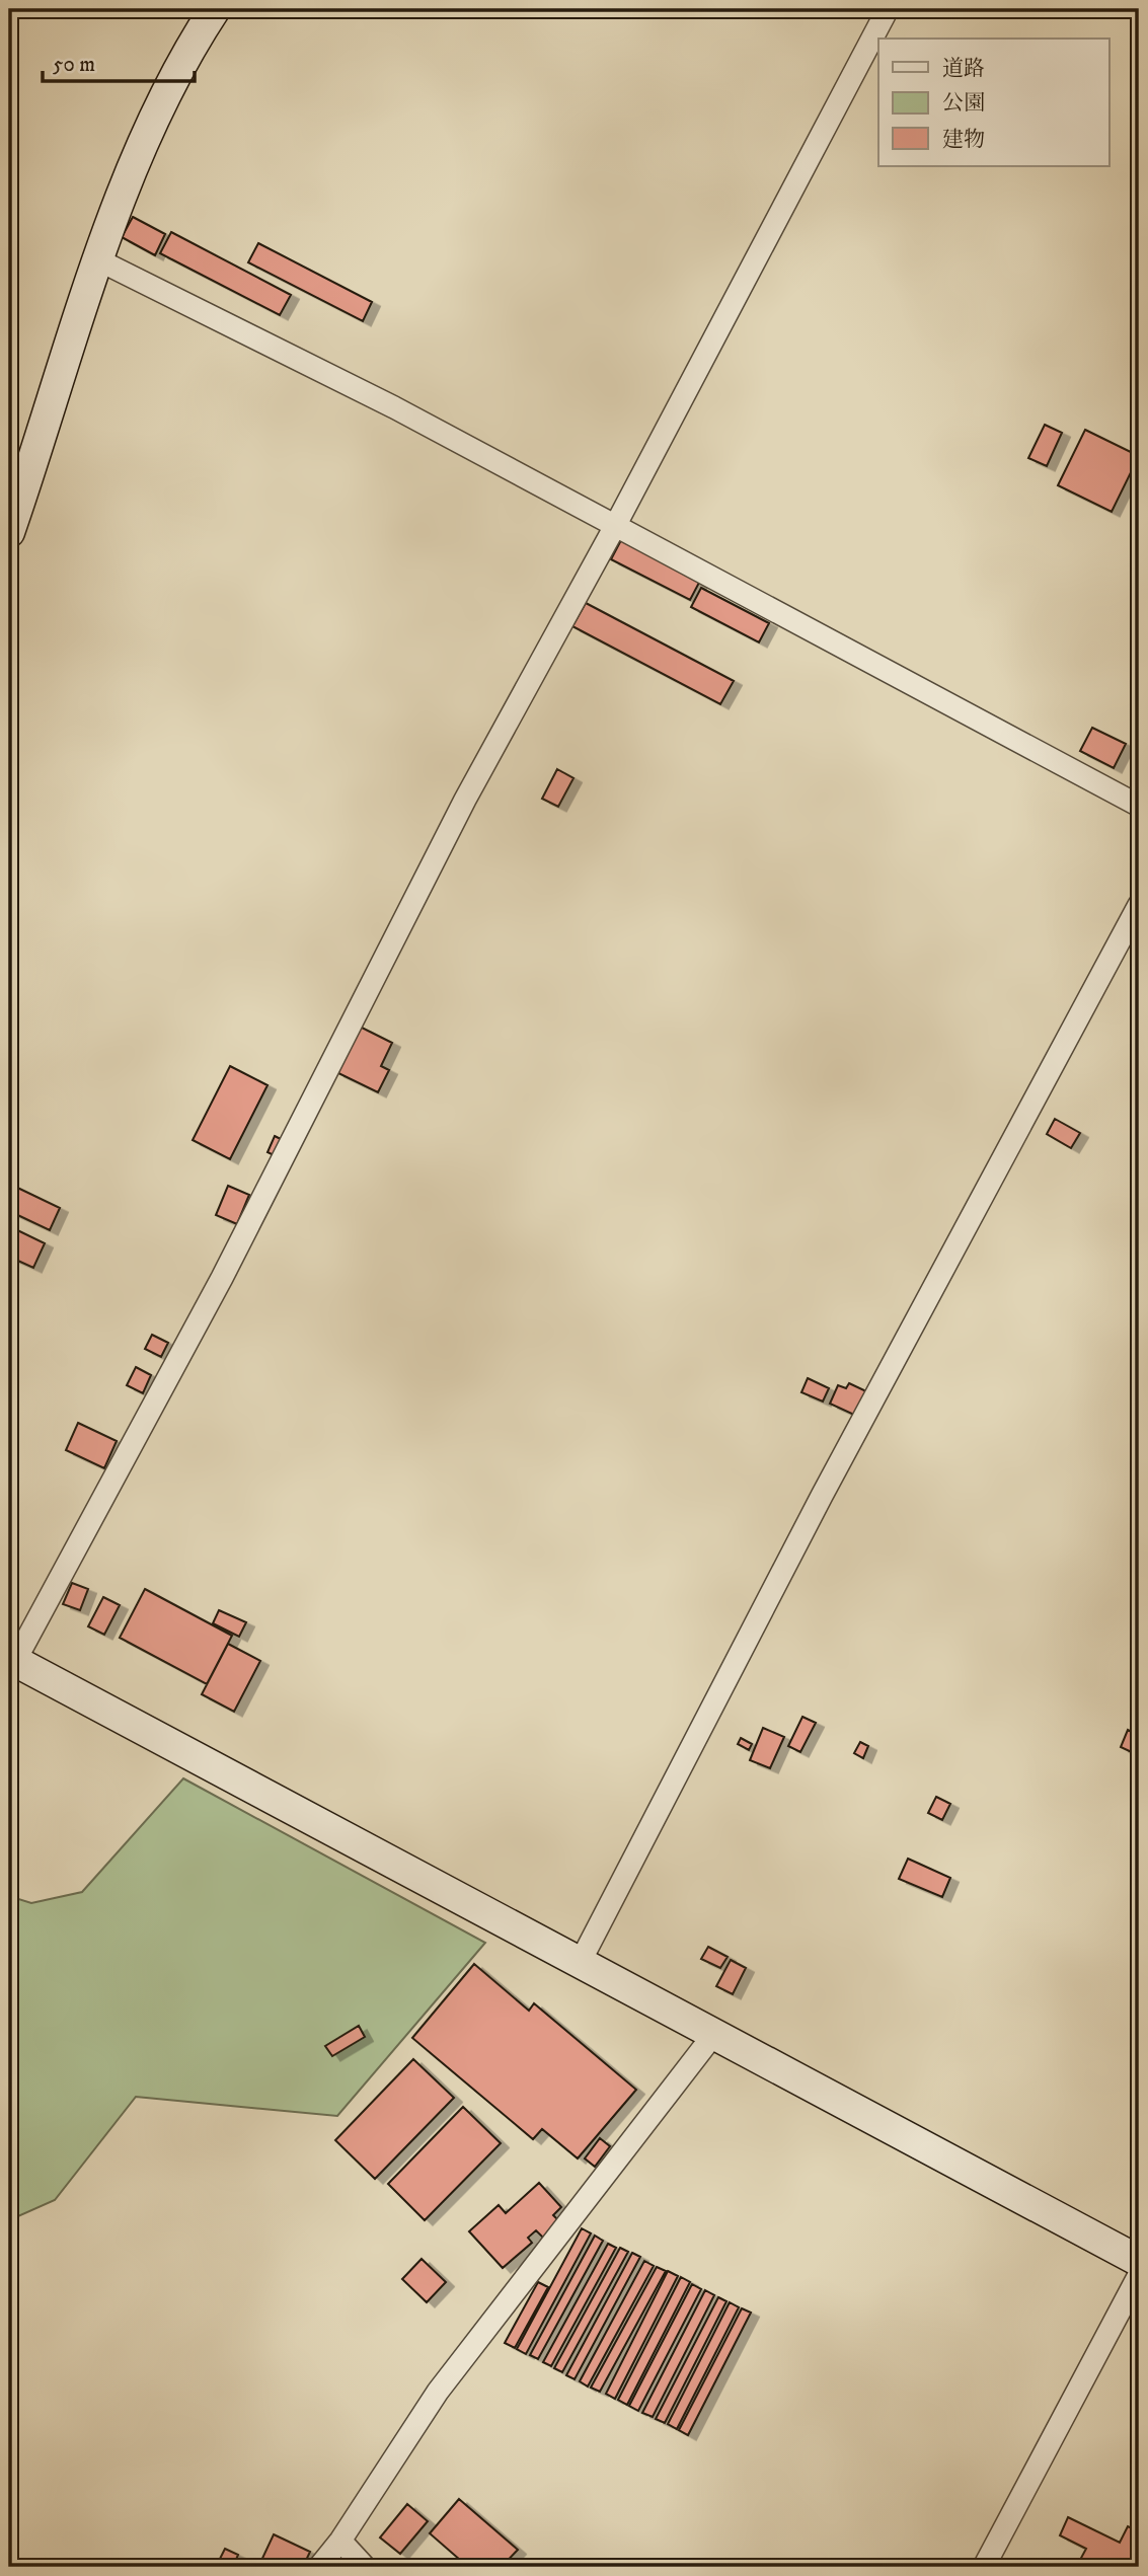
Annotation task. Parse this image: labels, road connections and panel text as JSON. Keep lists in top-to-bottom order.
{
  "legend": ["道路", "公園", "建物"],
  "scale_bar": "50 m"
}
